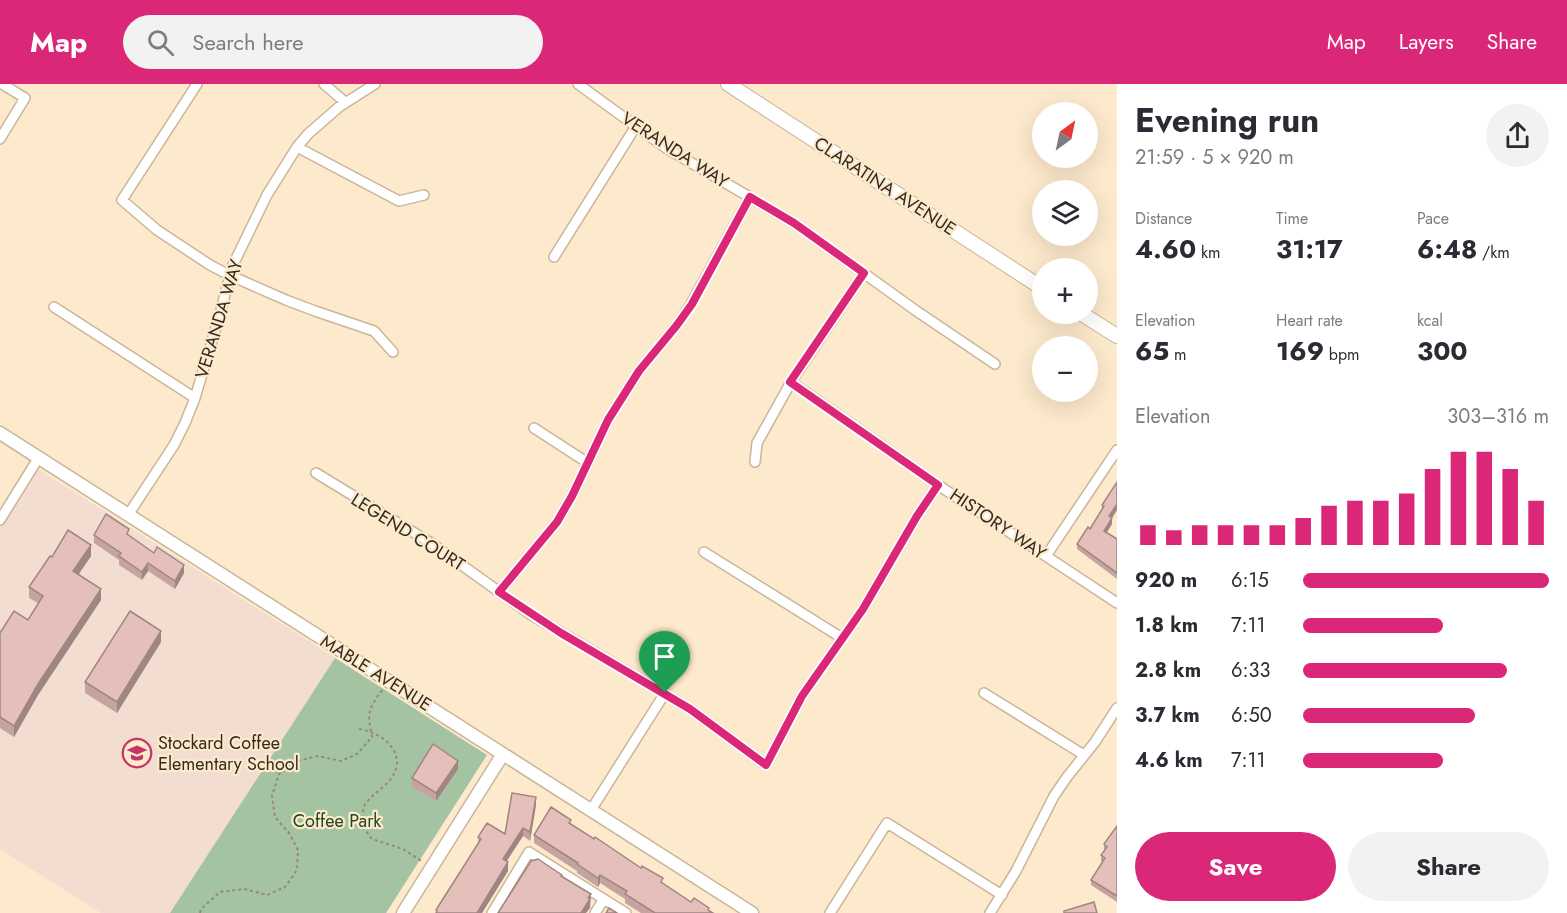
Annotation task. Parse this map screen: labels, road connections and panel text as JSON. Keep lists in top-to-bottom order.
{
  "streets": {
    "main road": ["CLARATINA AVENUE"],
    "street": [
      "VERANDA WAY",
      "HISTORY WAY",
      "LEGEND COURT",
      "MABLE AVENUE"
    ]
  },
  "crossings": [
    ["VERANDA WAY", "MABLE AVENUE"]
  ],
  "parks": ["Coffee Park"],
  "places": {
    "school or university": ["Stockard Coffee Elementary School"]
  },
  "north": "top right",
  "page": {
    "header": "Map",
    "search": "Search here",
    "nav": ["Map", "Layers", "Share"],
    "heading": ["Evening run", "21:59 · 5 × 920 m"],
    "map_buttons": ["+", "−"],
    "stats": [
      ["Distance", "4.60 km"],
      ["Time", "31:17"],
      ["Pace", "6:48 /km"],
      ["Elevation", "65 m"],
      ["Heart rate", "169 bpm"],
      ["kcal", "300"]
    ],
    "chart": ["Elevation", "303–316 m"],
    "list": [
      {
        "name": "920 m",
        "note": "6:15"
      },
      {
        "name": "1.8 km",
        "note": "7:11"
      },
      {
        "name": "2.8 km",
        "note": "6:33"
      },
      {
        "name": "3.7 km",
        "note": "6:50"
      },
      {
        "name": "4.6 km",
        "note": "7:11"
      }
    ],
    "buttons": ["Save", "Share"]
  }
}
